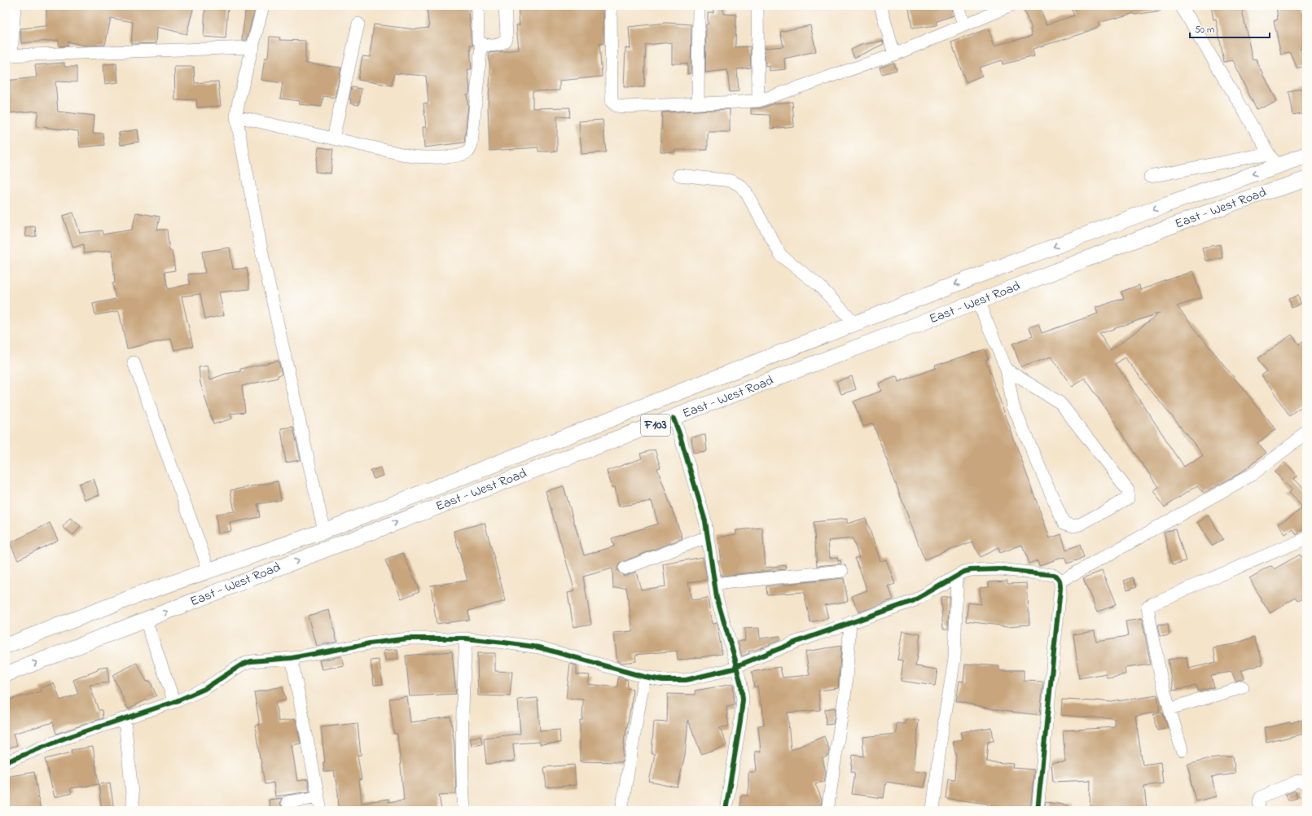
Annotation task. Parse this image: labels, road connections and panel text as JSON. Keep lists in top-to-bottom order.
{
  "streets": {
    "main road": ["East - West Road", "F103"]
  },
  "scale_bar": "50 m"
}
